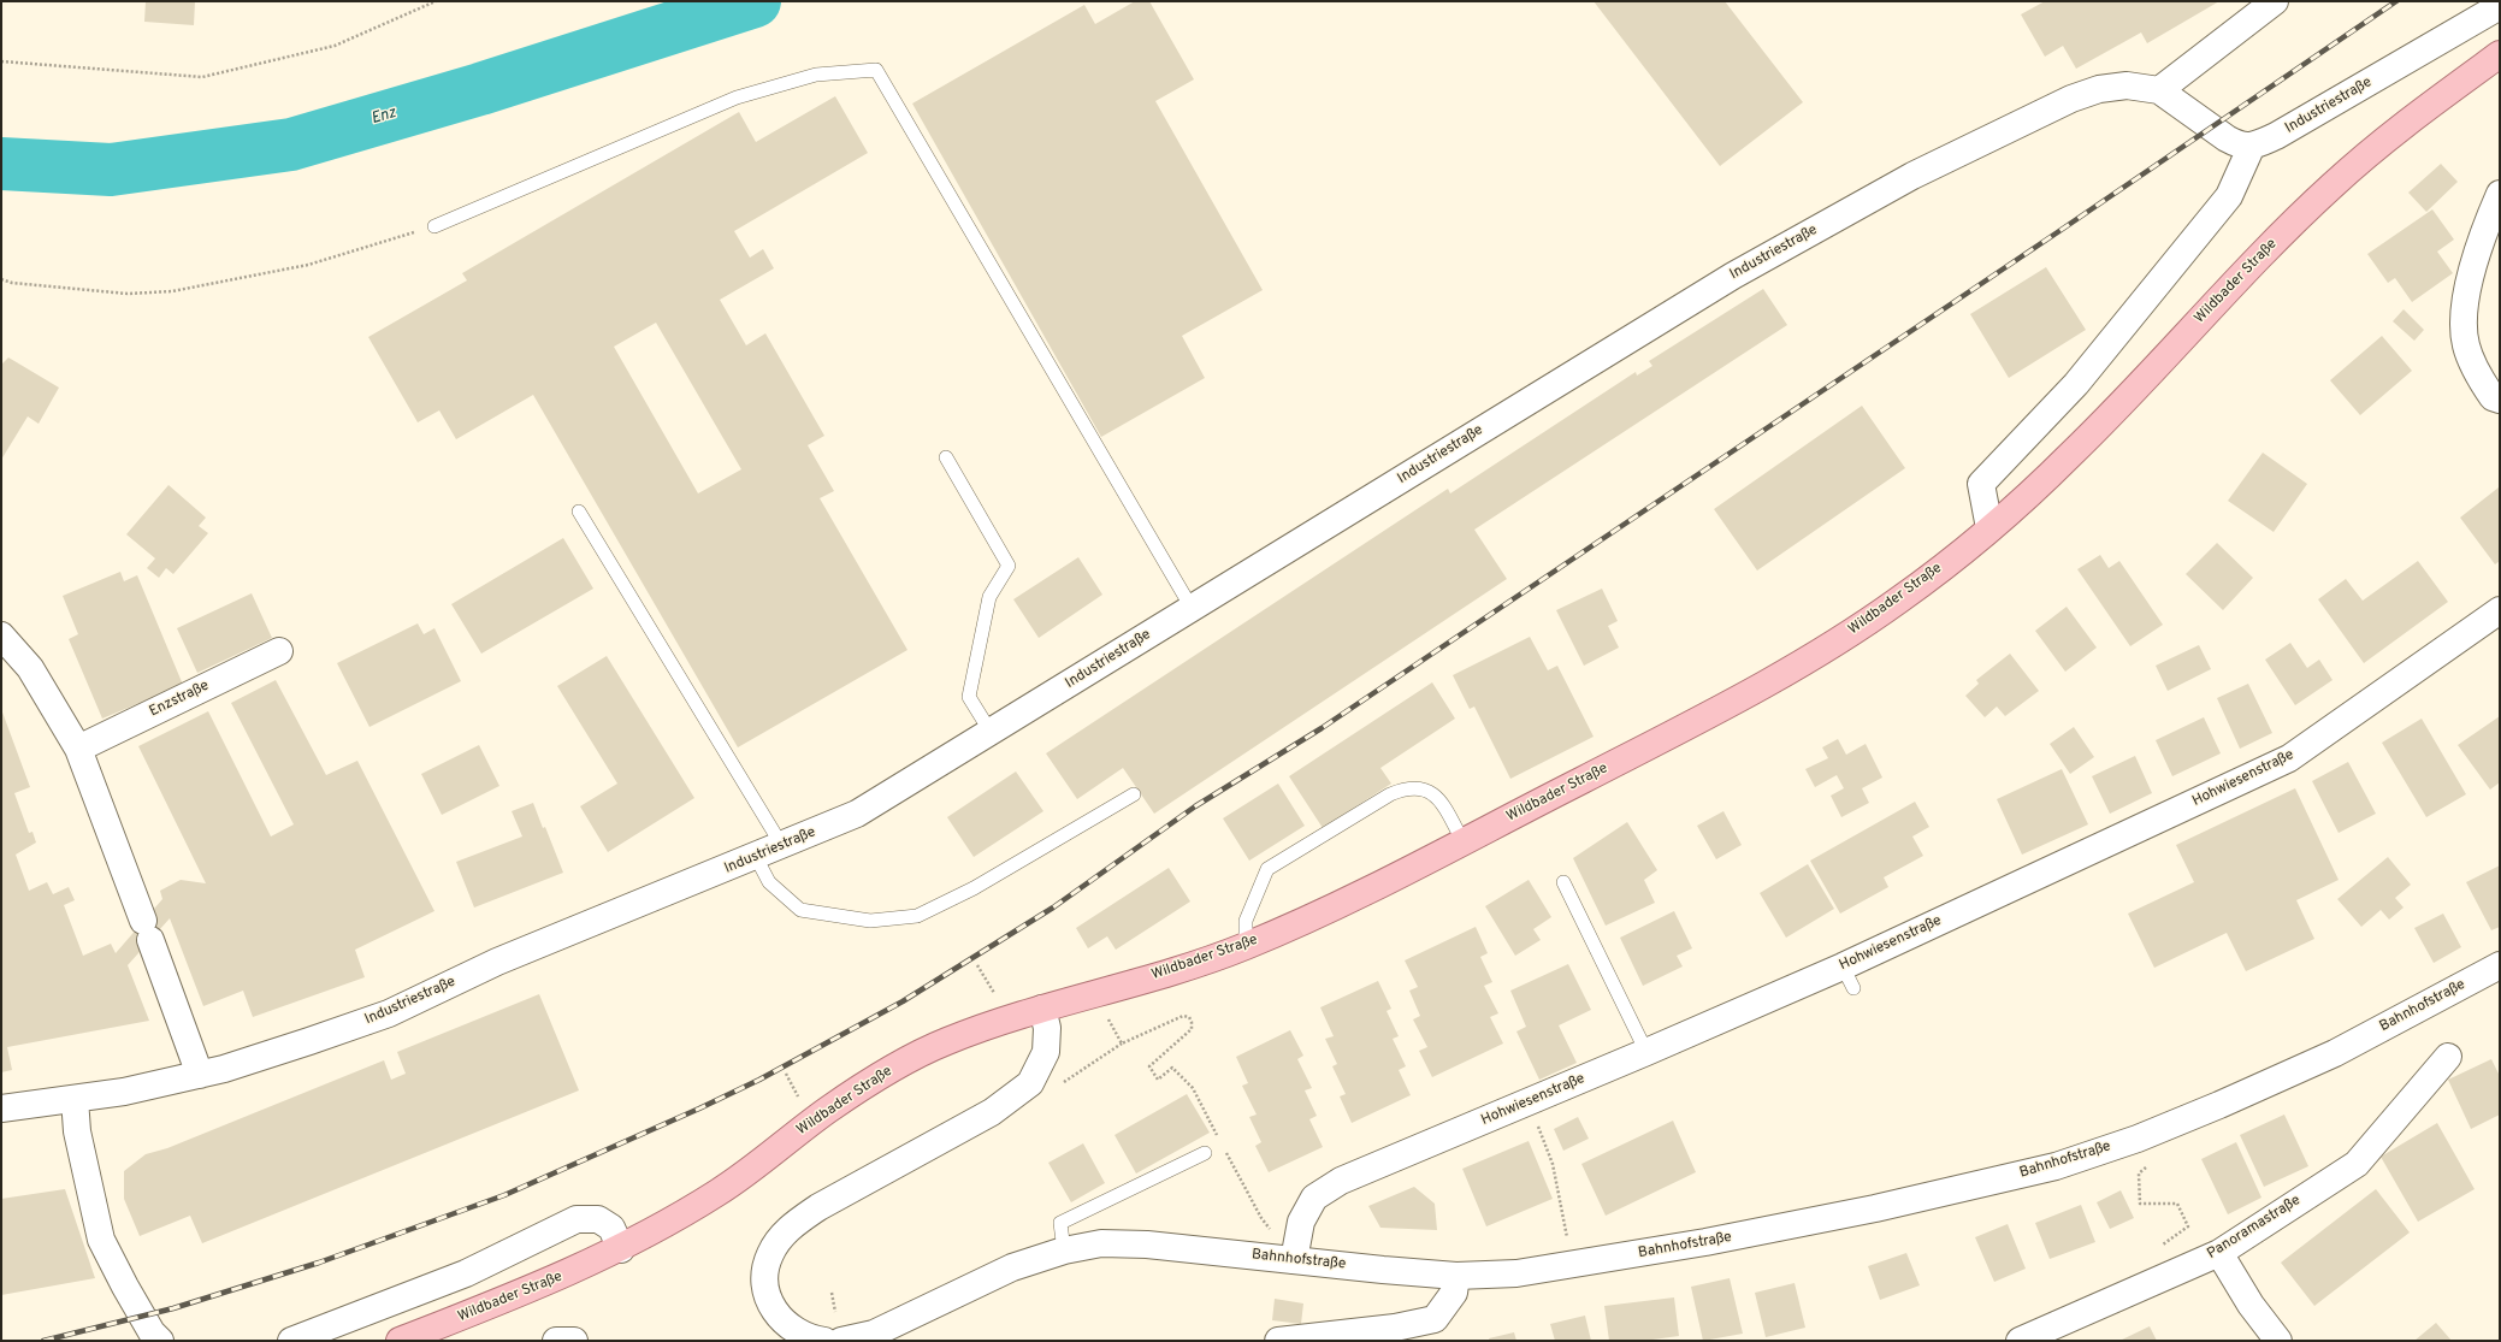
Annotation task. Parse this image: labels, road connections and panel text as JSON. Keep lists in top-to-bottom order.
{
  "streets": {
    "main road": ["Wildbader Straße"],
    "street": [
      "Industriestraße",
      "Enzstraße",
      "Hohwiesenstraße",
      "Bahnhofstraße",
      "Panoramastraße"
    ]
  },
  "crossings": [
    ["Hohwiesenstraße", "Bahnhofstraße"]
  ],
  "water": ["Enz"]
}
